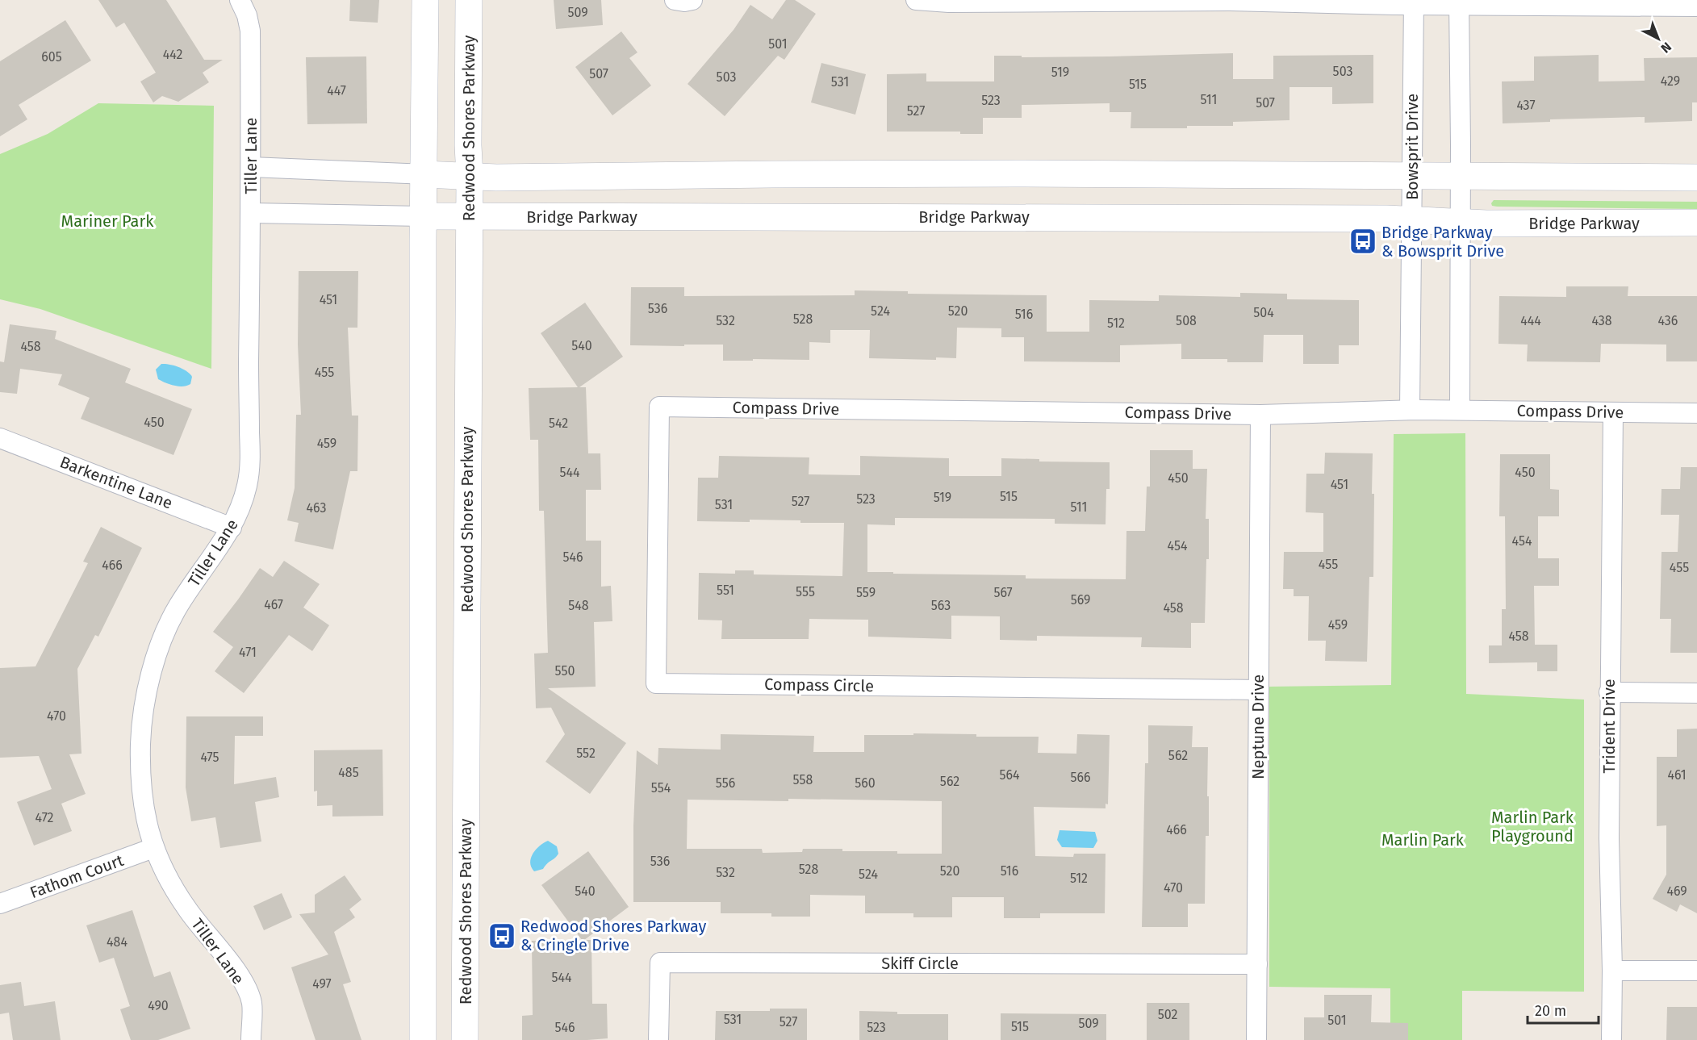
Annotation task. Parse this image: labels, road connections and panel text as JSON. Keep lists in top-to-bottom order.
{
  "streets": {
    "street": [
      "Redwood Shores Parkway",
      "Bowsprit Drive",
      "Tiller Lane",
      "Bridge Parkway",
      "Compass Drive",
      "Barkentine Lane",
      "Compass Circle",
      "Trident Drive",
      "Neptune Drive",
      "Fathom Court",
      "Skiff Circle"
    ]
  },
  "crossings": [
    ["Redwood Shores Parkway", "Bridge Parkway"],
    ["Bowsprit Drive", "Bridge Parkway"],
    ["Bowsprit Drive", "Compass Drive"],
    ["Tiller Lane", "Bridge Parkway"],
    ["Tiller Lane", "Barkentine Lane"],
    ["Tiller Lane", "Fathom Court"],
    ["Compass Drive", "Compass Circle"],
    ["Compass Drive", "Trident Drive"],
    ["Compass Drive", "Neptune Drive"],
    ["Compass Circle", "Neptune Drive"],
    ["Neptune Drive", "Skiff Circle"]
  ],
  "parks": ["Mariner Park", "Marlin Park Playground", "Marlin Park"],
  "places": {
    "bus stop": ["Bridge Parkway & Bowsprit Drive", "Redwood Shores Parkway & Cringle Drive"]
  },
  "house_numbers": [
    "509",
    "501",
    "442",
    "605",
    "503",
    "519",
    "507",
    "503",
    "429",
    "531",
    "515",
    "447",
    "511",
    "523",
    "507",
    "437",
    "527",
    "451",
    "536",
    "524",
    "520",
    "504",
    "516",
    "528",
    "532",
    "508",
    "444",
    "438",
    "436",
    "512",
    "540",
    "458",
    "455",
    "450",
    "542",
    "459",
    "544",
    "450",
    "450",
    "451",
    "515",
    "519",
    "523",
    "527",
    "531",
    "511",
    "463",
    "454",
    "454",
    "546",
    "455",
    "466",
    "455",
    "551",
    "555",
    "559",
    "567",
    "569",
    "467",
    "548",
    "563",
    "458",
    "459",
    "458",
    "471",
    "550",
    "470",
    "552",
    "562",
    "475",
    "485",
    "564",
    "461",
    "566",
    "558",
    "562",
    "556",
    "560",
    "554",
    "472",
    "466",
    "536",
    "528",
    "520",
    "516",
    "532",
    "524",
    "512",
    "470",
    "540",
    "469",
    "484",
    "544",
    "497",
    "490",
    "502",
    "531",
    "501",
    "527",
    "509",
    "515",
    "546",
    "523"
  ],
  "scale_bar": "20 m",
  "north": "bottom right"
}
